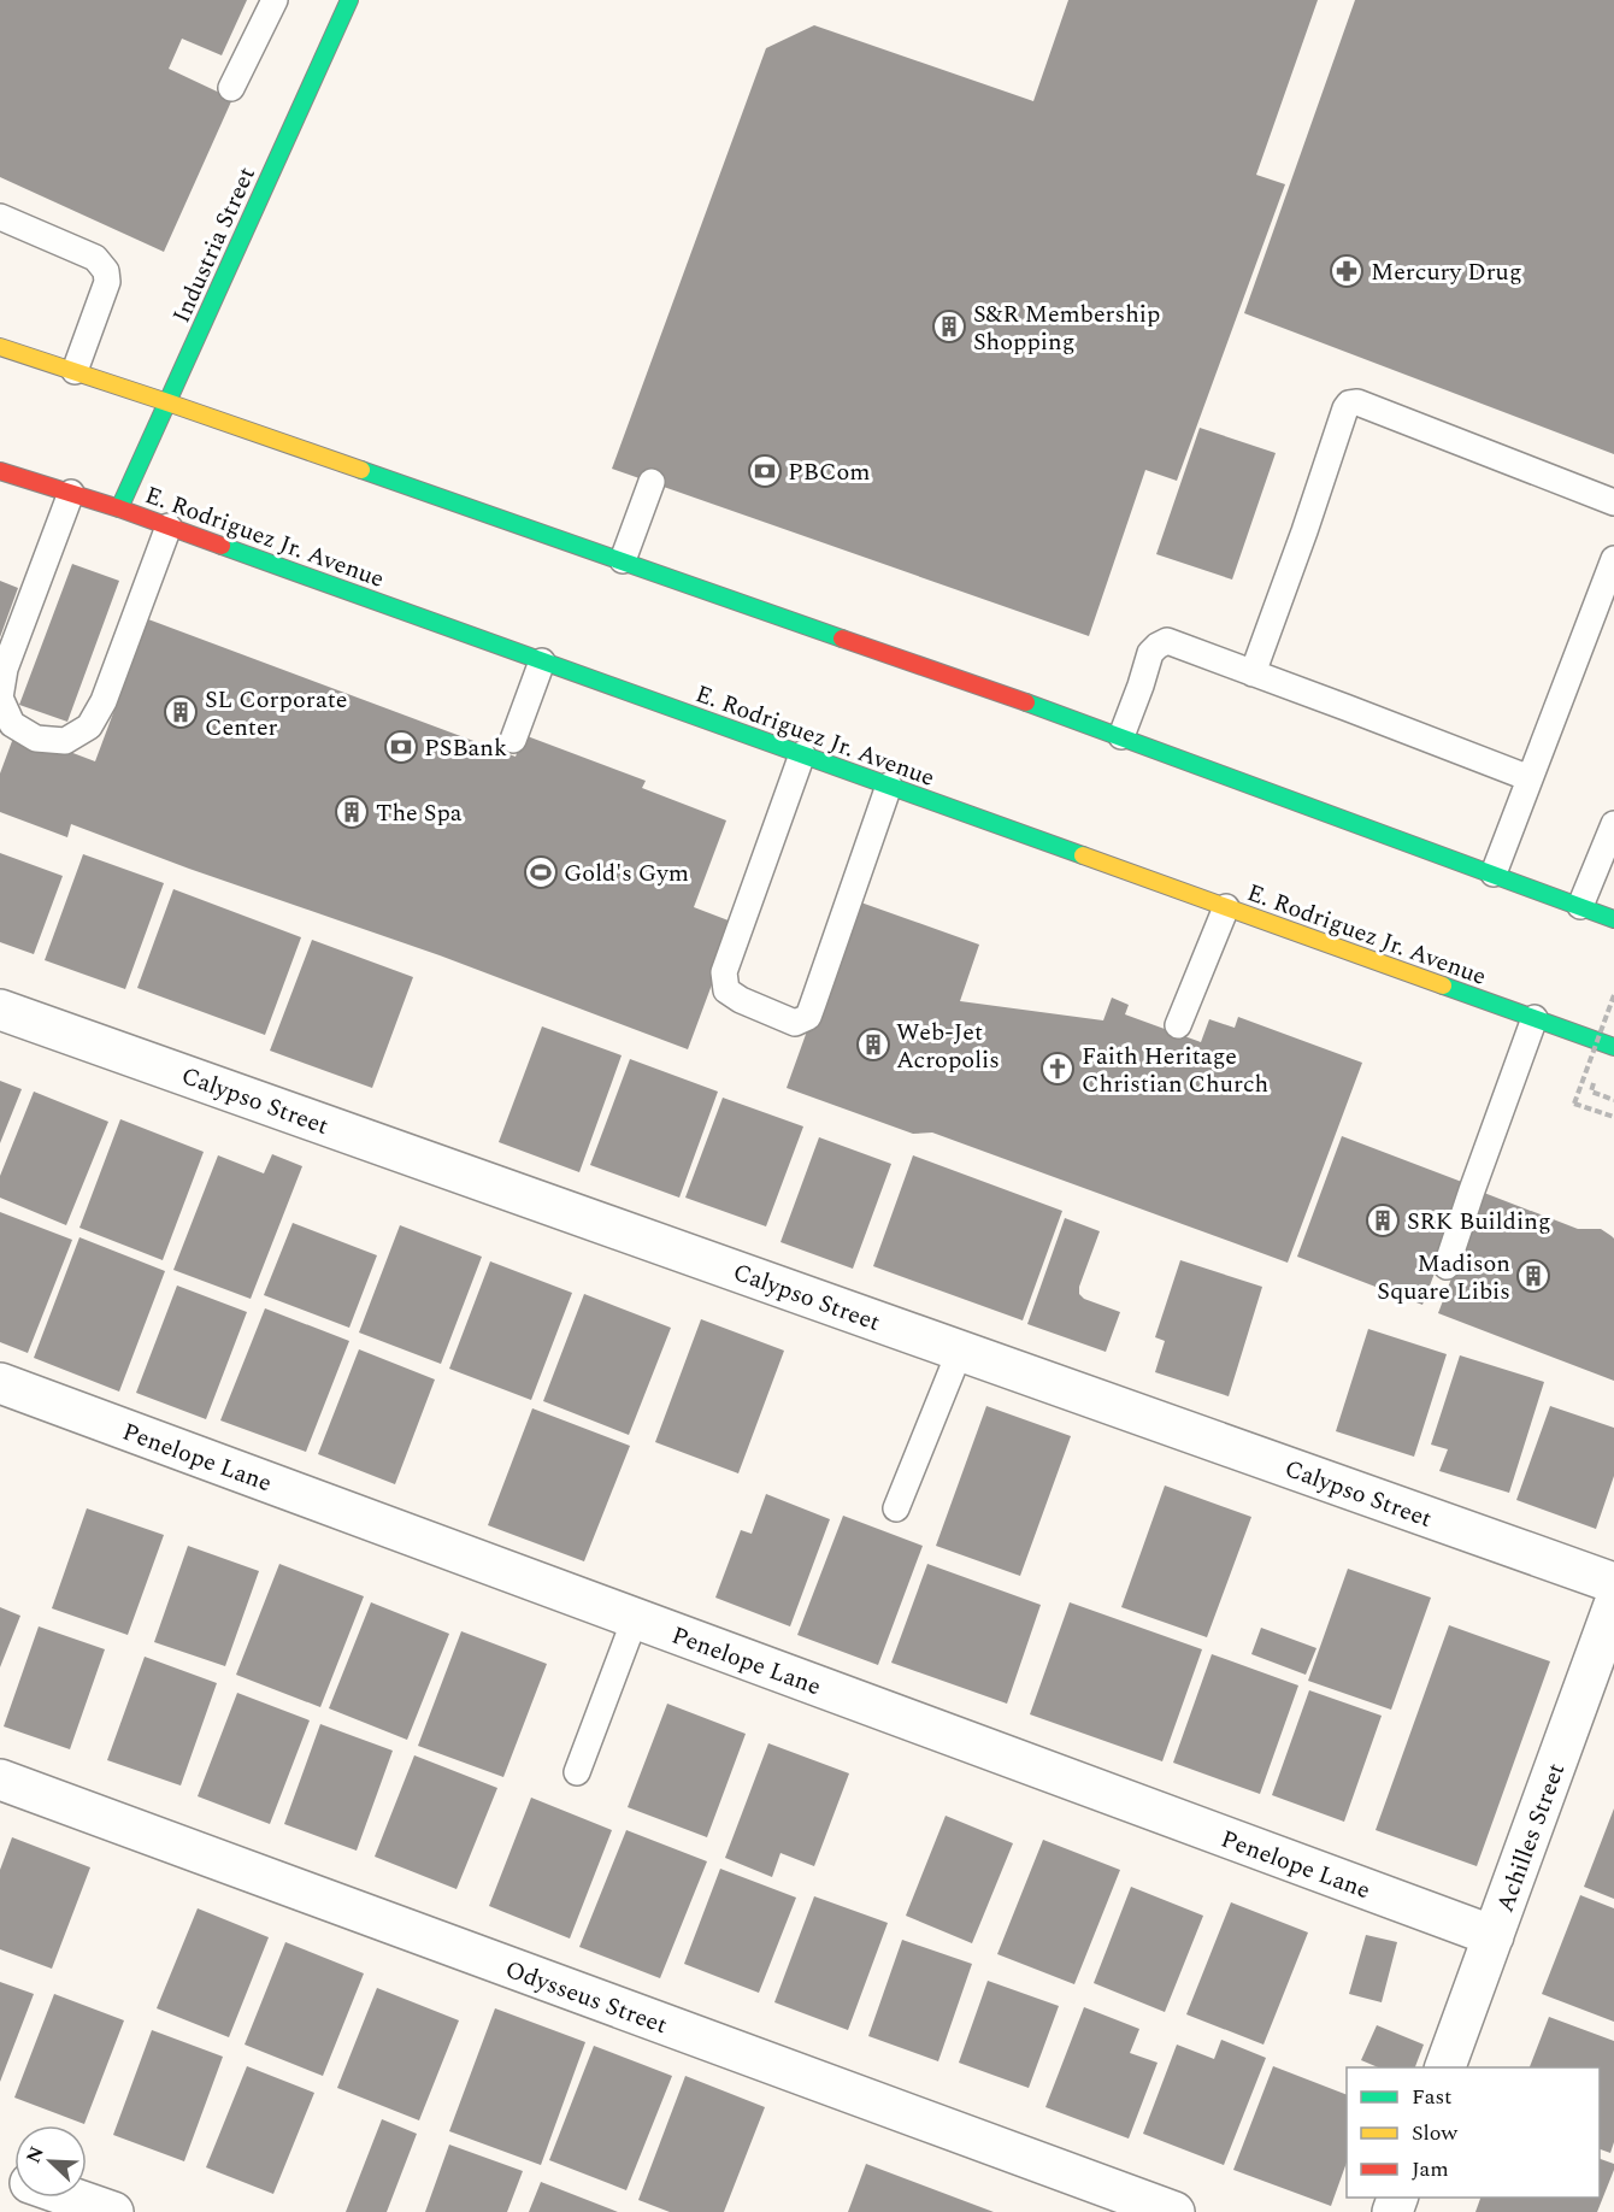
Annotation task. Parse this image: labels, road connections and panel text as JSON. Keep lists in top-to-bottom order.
{
  "streets": {
    "main road": ["Industria Street", "E. Rodriguez Jr. Avenue"],
    "street": [
      "Calypso Street",
      "Penelope Lane",
      "Achilles Street",
      "Odysseus Street"
    ]
  },
  "crossings": [
    ["Industria Street", "E. Rodriguez Jr. Avenue"],
    ["Penelope Lane", "Achilles Street"]
  ],
  "places": {
    "pharmacy": ["Mercury Drug"],
    "building": [
      "S&R Membership Shopping",
      "SL Corporate Center",
      "The Spa",
      "Web-Jet Acropolis",
      "SRK Building",
      "Madison Square Libis"
    ],
    "bank": ["PBCom", "PSBank"],
    "sports": ["Gold's Gym"],
    "church": ["Faith Heritage Christian Church"]
  },
  "legend": ["Fast", "Slow", "Jam"],
  "north": "top left"
}
